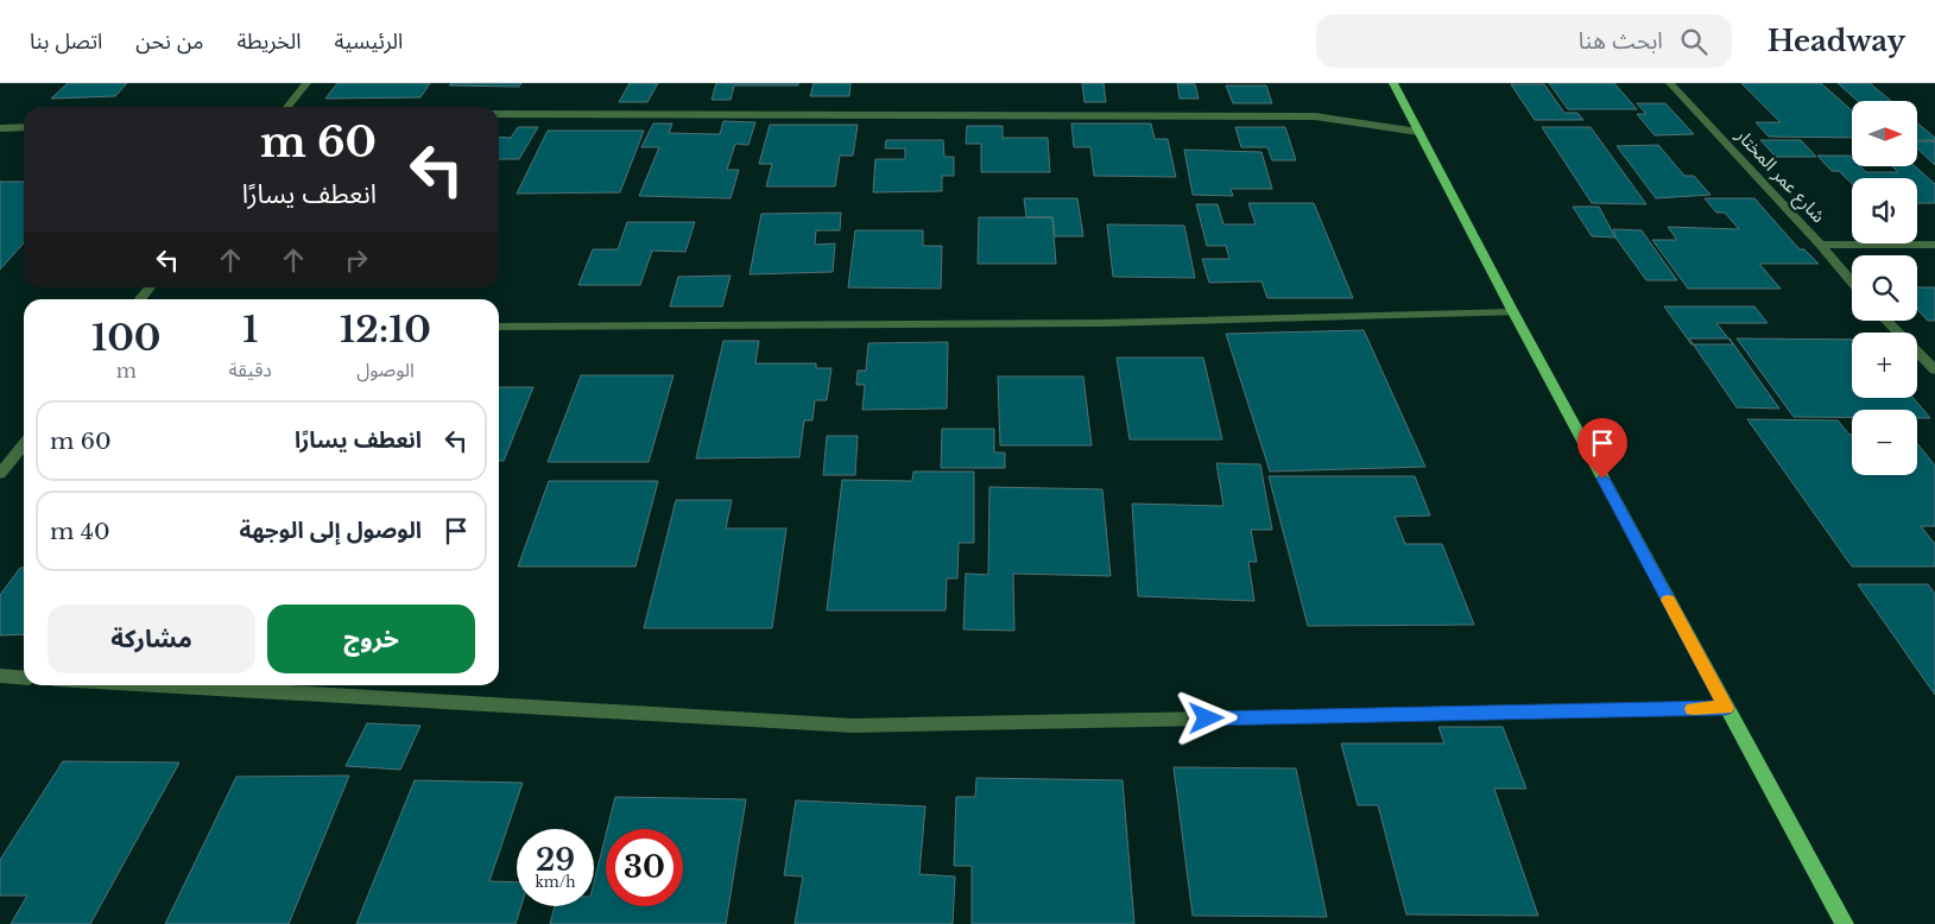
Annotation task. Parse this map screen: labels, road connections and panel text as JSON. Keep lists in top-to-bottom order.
{
  "streets": {
    "street": ["شارع عمر المختار"]
  },
  "north": "right",
  "page": {
    "header": "Headway",
    "search": "ابحث هنا",
    "nav": [
      "الرئيسية",
      "الخريطة",
      "من نحن",
      "اتصل بنا"
    ],
    "map_buttons": ["+", "−"],
    "turn": ["60 m", "انعطف يسارًا"],
    "eta": [
      "12:10",
      "الوصول",
      "1",
      "دقيقة",
      "100",
      "m"
    ],
    "list": [
      {
        "name": "انعطف يسارًا",
        "value": "60 m"
      },
      {
        "name": "الوصول إلى الوجهة",
        "value": "40 m"
      }
    ],
    "buttons": ["خروج", "مشاركة"],
    "speed": "29 km/h",
    "limit": "30"
  }
}
